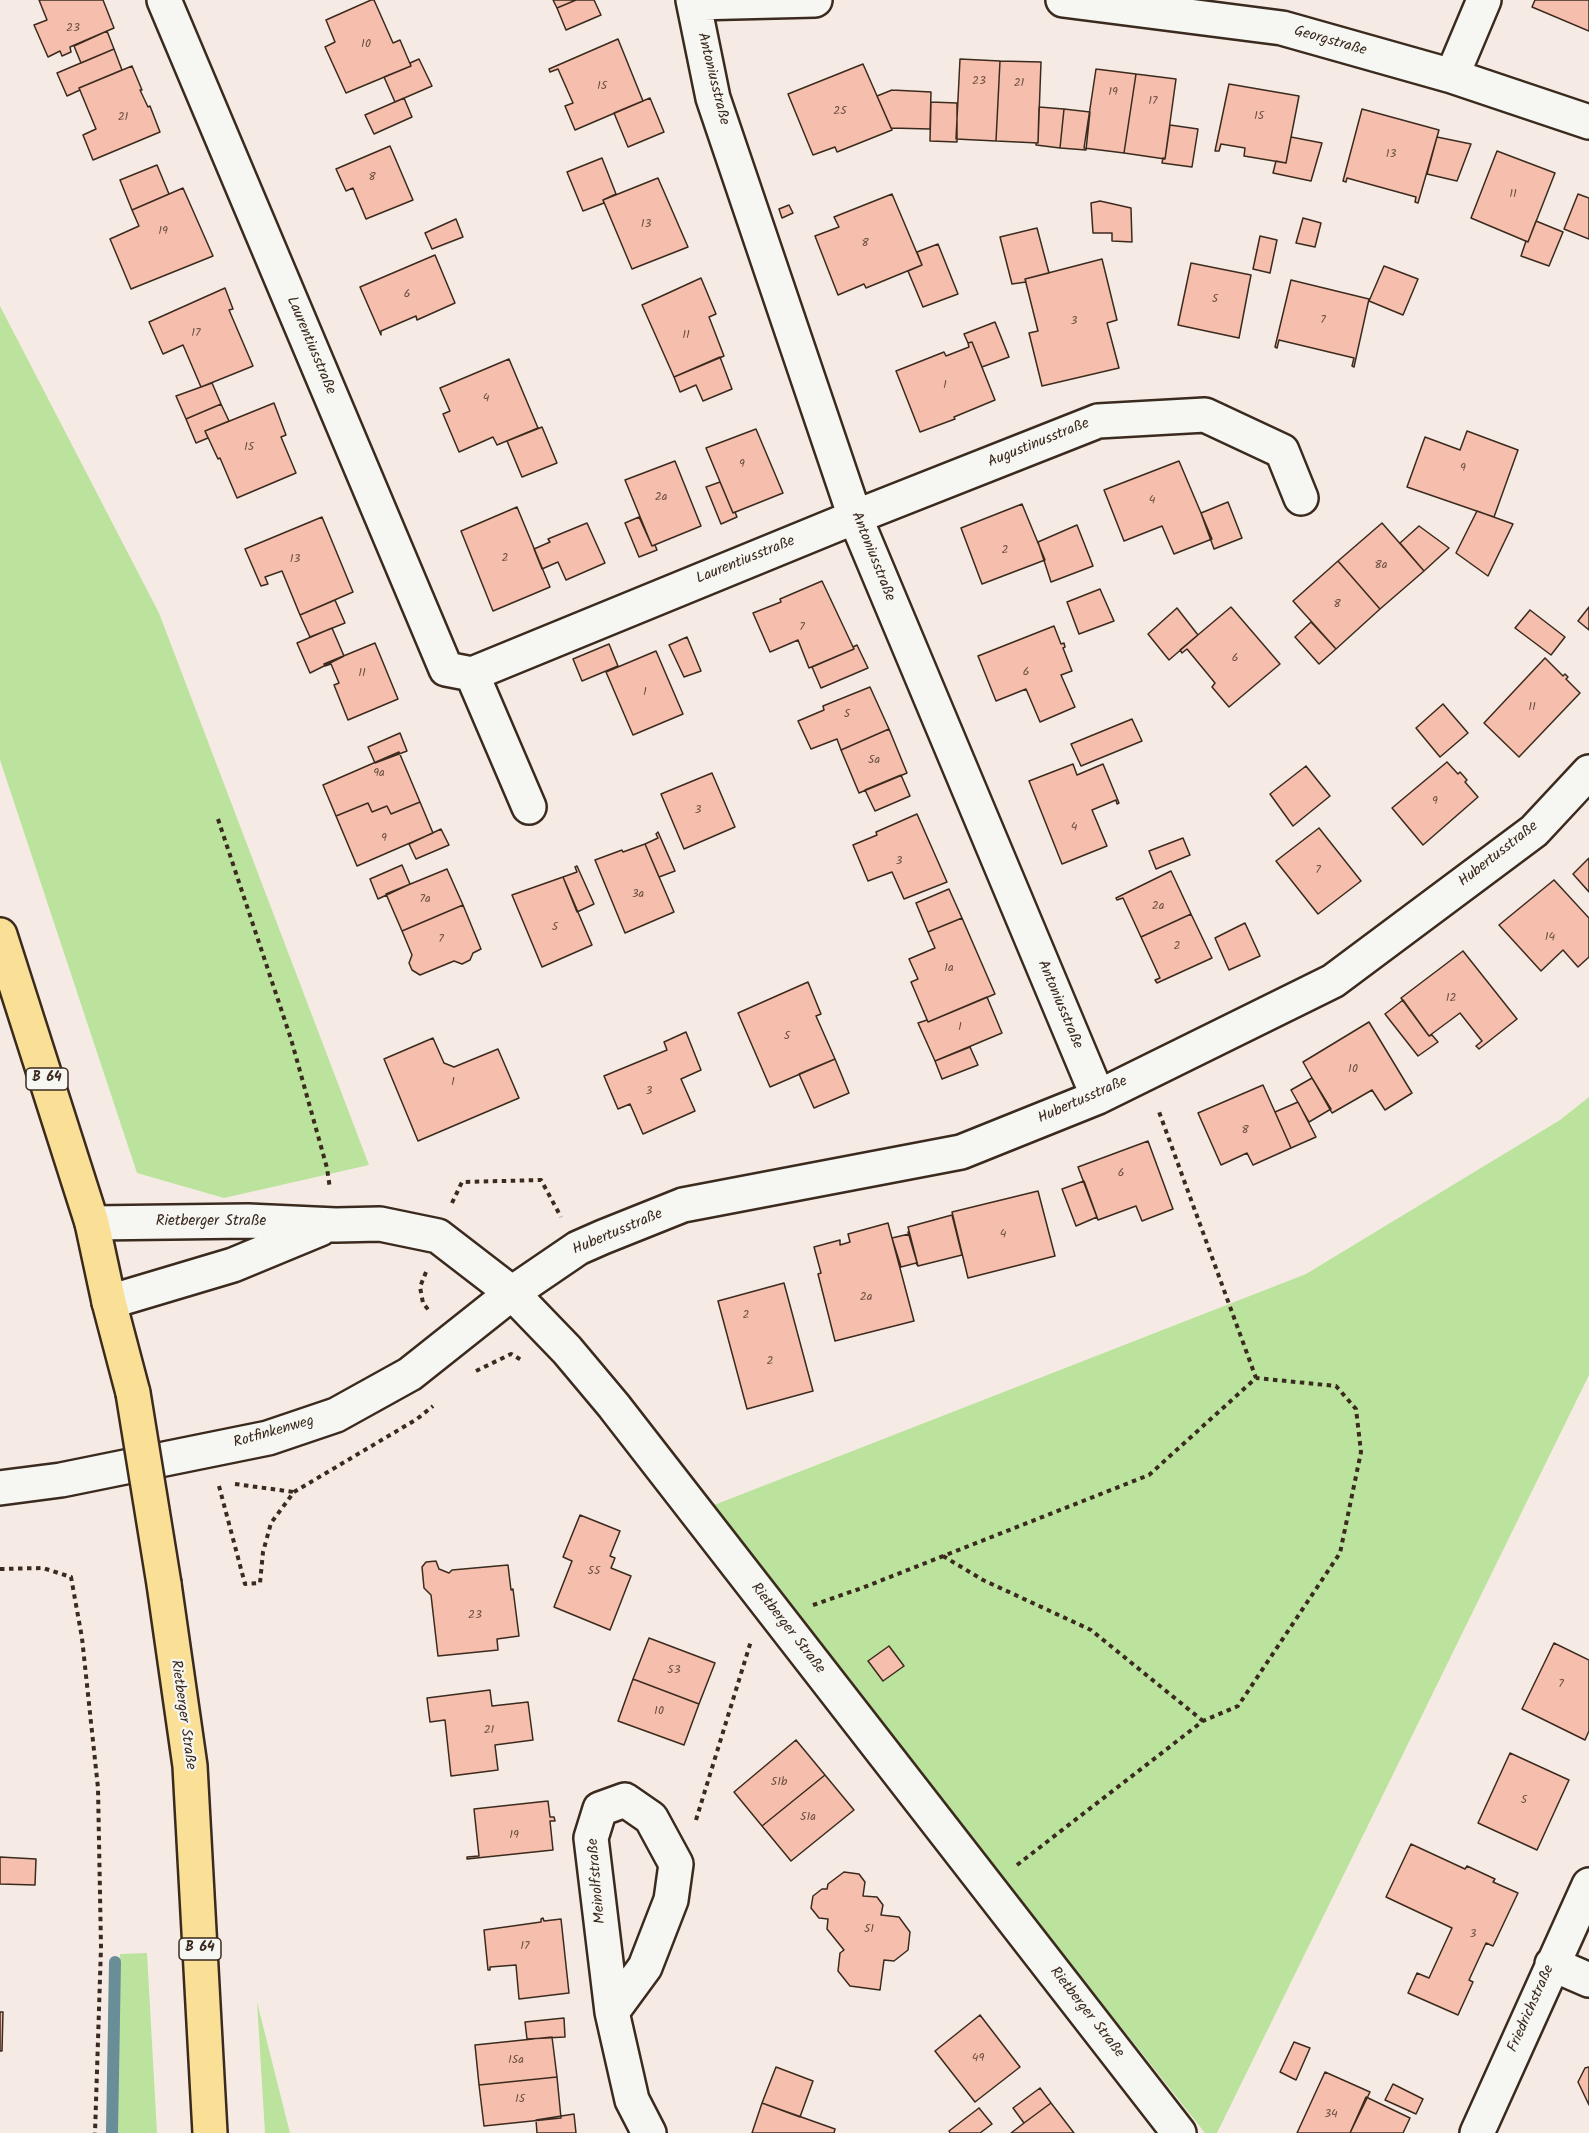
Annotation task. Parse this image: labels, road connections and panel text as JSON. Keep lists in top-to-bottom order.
{
  "streets": {
    "main road": ["B 64", "Rietberger Straße"],
    "street": [
      "Georgstraße",
      "Antoniusstraße",
      "Laurentiusstraße",
      "Augustinusstraße",
      "Hubertusstraße",
      "Rotfinkenweg",
      "Meinolfstraße",
      "Friedrichstraße"
    ]
  },
  "crossings": [
    ["Antoniusstraße", "Laurentiusstraße"],
    ["Antoniusstraße", "Augustinusstraße"],
    ["Antoniusstraße", "Hubertusstraße"],
    ["Laurentiusstraße", "Augustinusstraße"],
    ["Hubertusstraße", "Rietberger Straße"],
    ["Hubertusstraße", "Rotfinkenweg"],
    ["Rietberger Straße", "Rotfinkenweg"]
  ],
  "house_numbers": [
    "23",
    "10",
    "23",
    "21",
    "15",
    "19",
    "17",
    "25",
    "15",
    "21",
    "13",
    "8",
    "11",
    "13",
    "19",
    "8",
    "6",
    "5",
    "7",
    "3",
    "17",
    "11",
    "1",
    "4",
    "15",
    "9",
    "9",
    "2a",
    "4",
    "2",
    "2",
    "13",
    "8a",
    "8",
    "7",
    "6",
    "6",
    "11",
    "1",
    "11",
    "5",
    "5a",
    "9a",
    "9",
    "3",
    "4",
    "9",
    "3",
    "7",
    "3a",
    "7a",
    "2a",
    "5",
    "14",
    "7",
    "2",
    "1a",
    "12",
    "1",
    "5",
    "10",
    "1",
    "3",
    "8",
    "6",
    "4",
    "2a",
    "2",
    "2",
    "55",
    "23",
    "53",
    "7",
    "10",
    "21",
    "51b",
    "5",
    "51a",
    "19",
    "51",
    "3",
    "17",
    "49",
    "15a",
    "15",
    "34"
  ]
}
